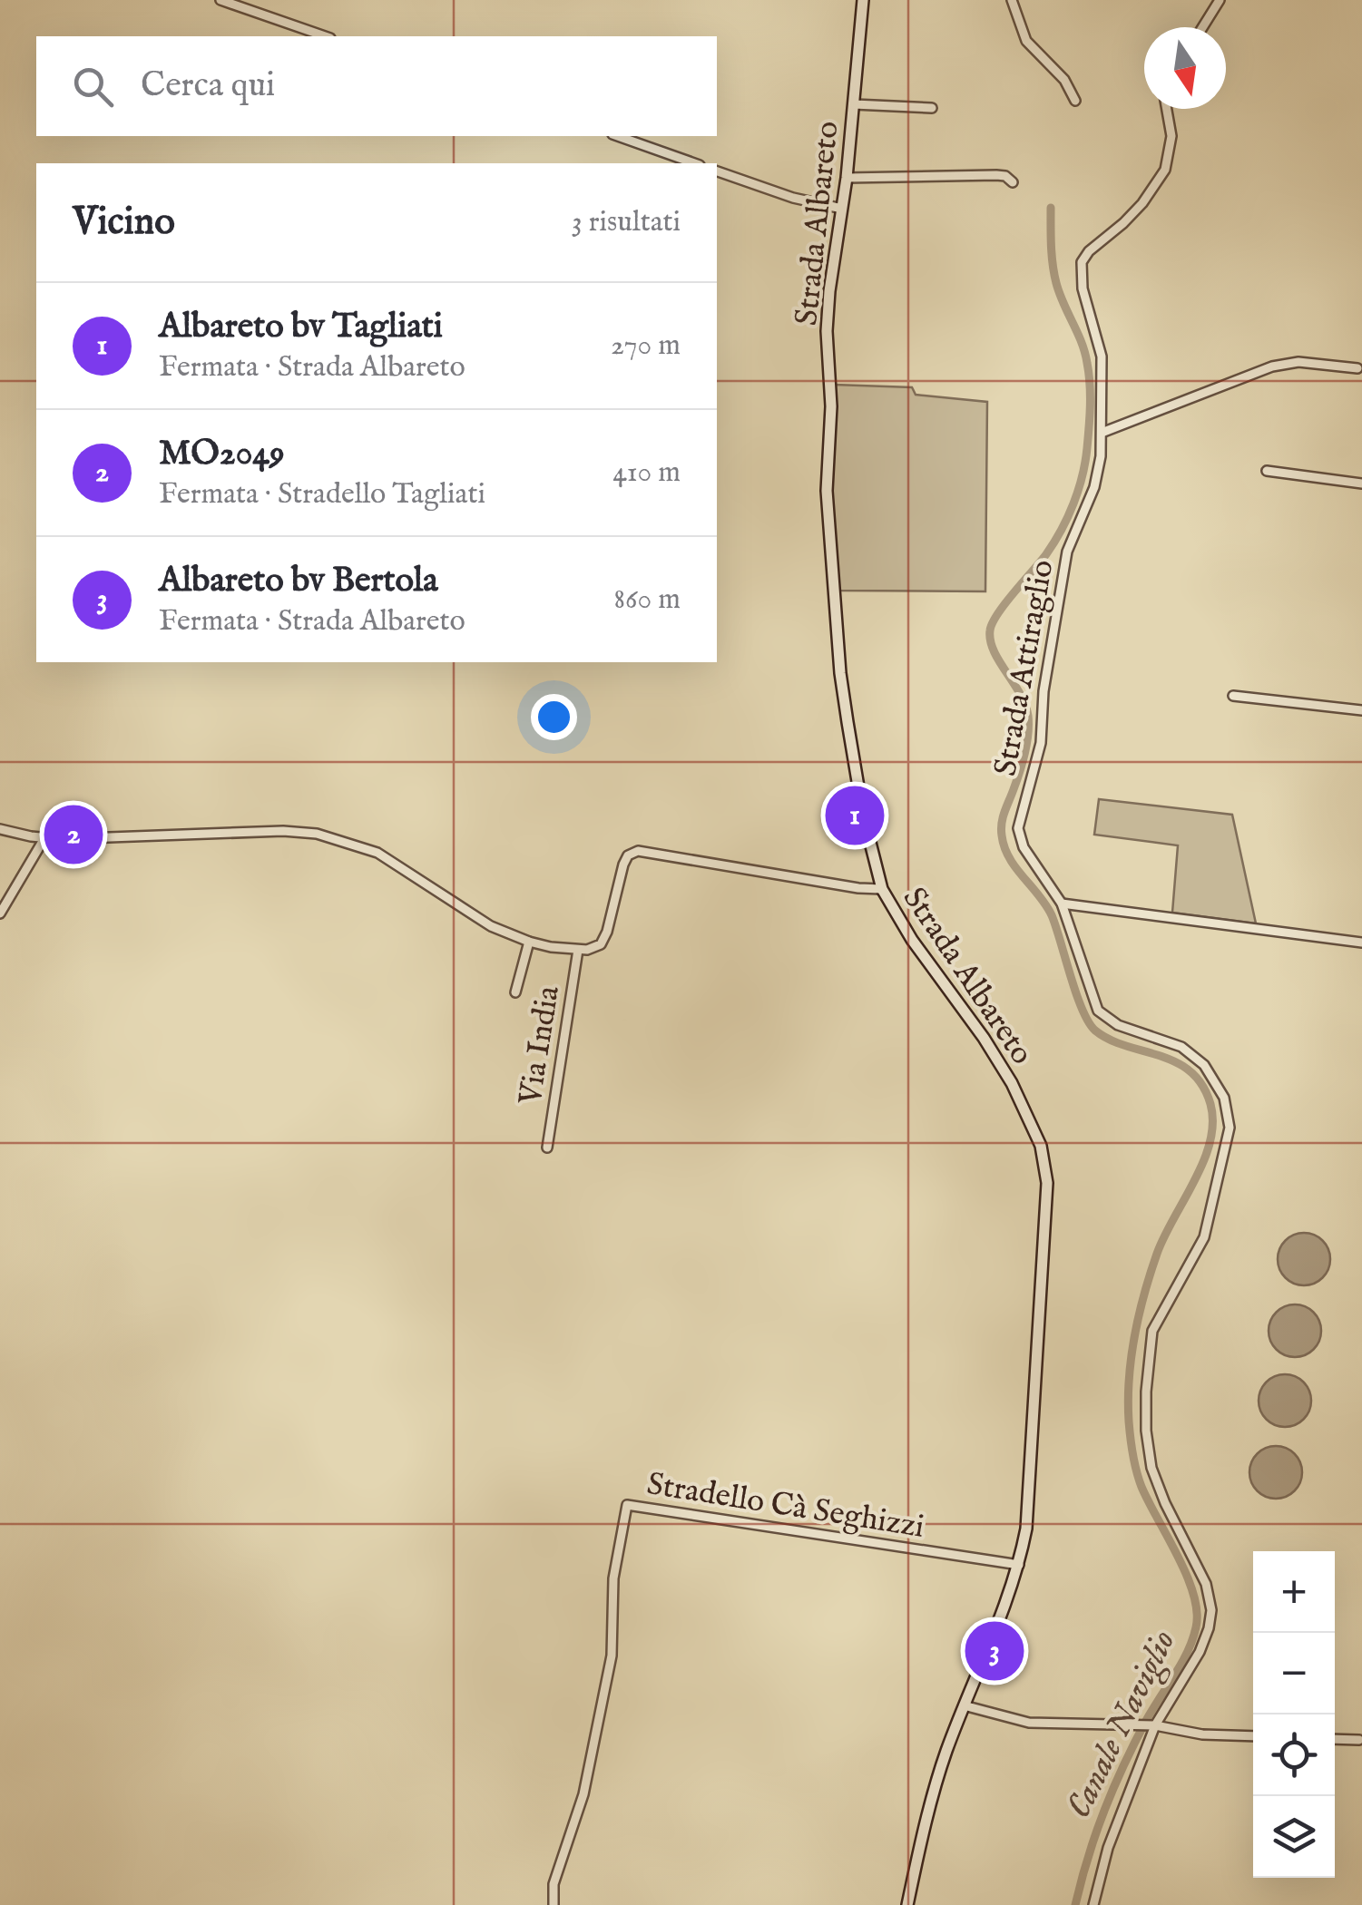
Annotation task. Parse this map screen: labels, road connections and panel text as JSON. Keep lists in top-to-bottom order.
{
  "streets": {
    "street": [
      "Strada Albareto",
      "Strada Attiraglio",
      "Via India",
      "Stradello Cà Seghizzi"
    ]
  },
  "crossings": [
    ["Strada Albareto", "Stradello Cà Seghizzi"]
  ],
  "water": ["Canale Naviglio"],
  "north": "bottom",
  "page": {
    "search": "Cerca qui",
    "heading": ["Vicino", "3 risultati"],
    "list": [
      {
        "mark": "1",
        "name": "Albareto bv Tagliati",
        "note": "Fermata · Strada Albareto",
        "value": "270 m"
      },
      {
        "mark": "2",
        "name": "MO2049",
        "note": "Fermata · Stradello Tagliati",
        "value": "410 m"
      },
      {
        "mark": "3",
        "name": "Albareto bv Bertola",
        "note": "Fermata · Strada Albareto",
        "value": "860 m"
      }
    ],
    "pins": ["1", "2", "3"],
    "map_buttons": ["+", "−"]
  }
}
